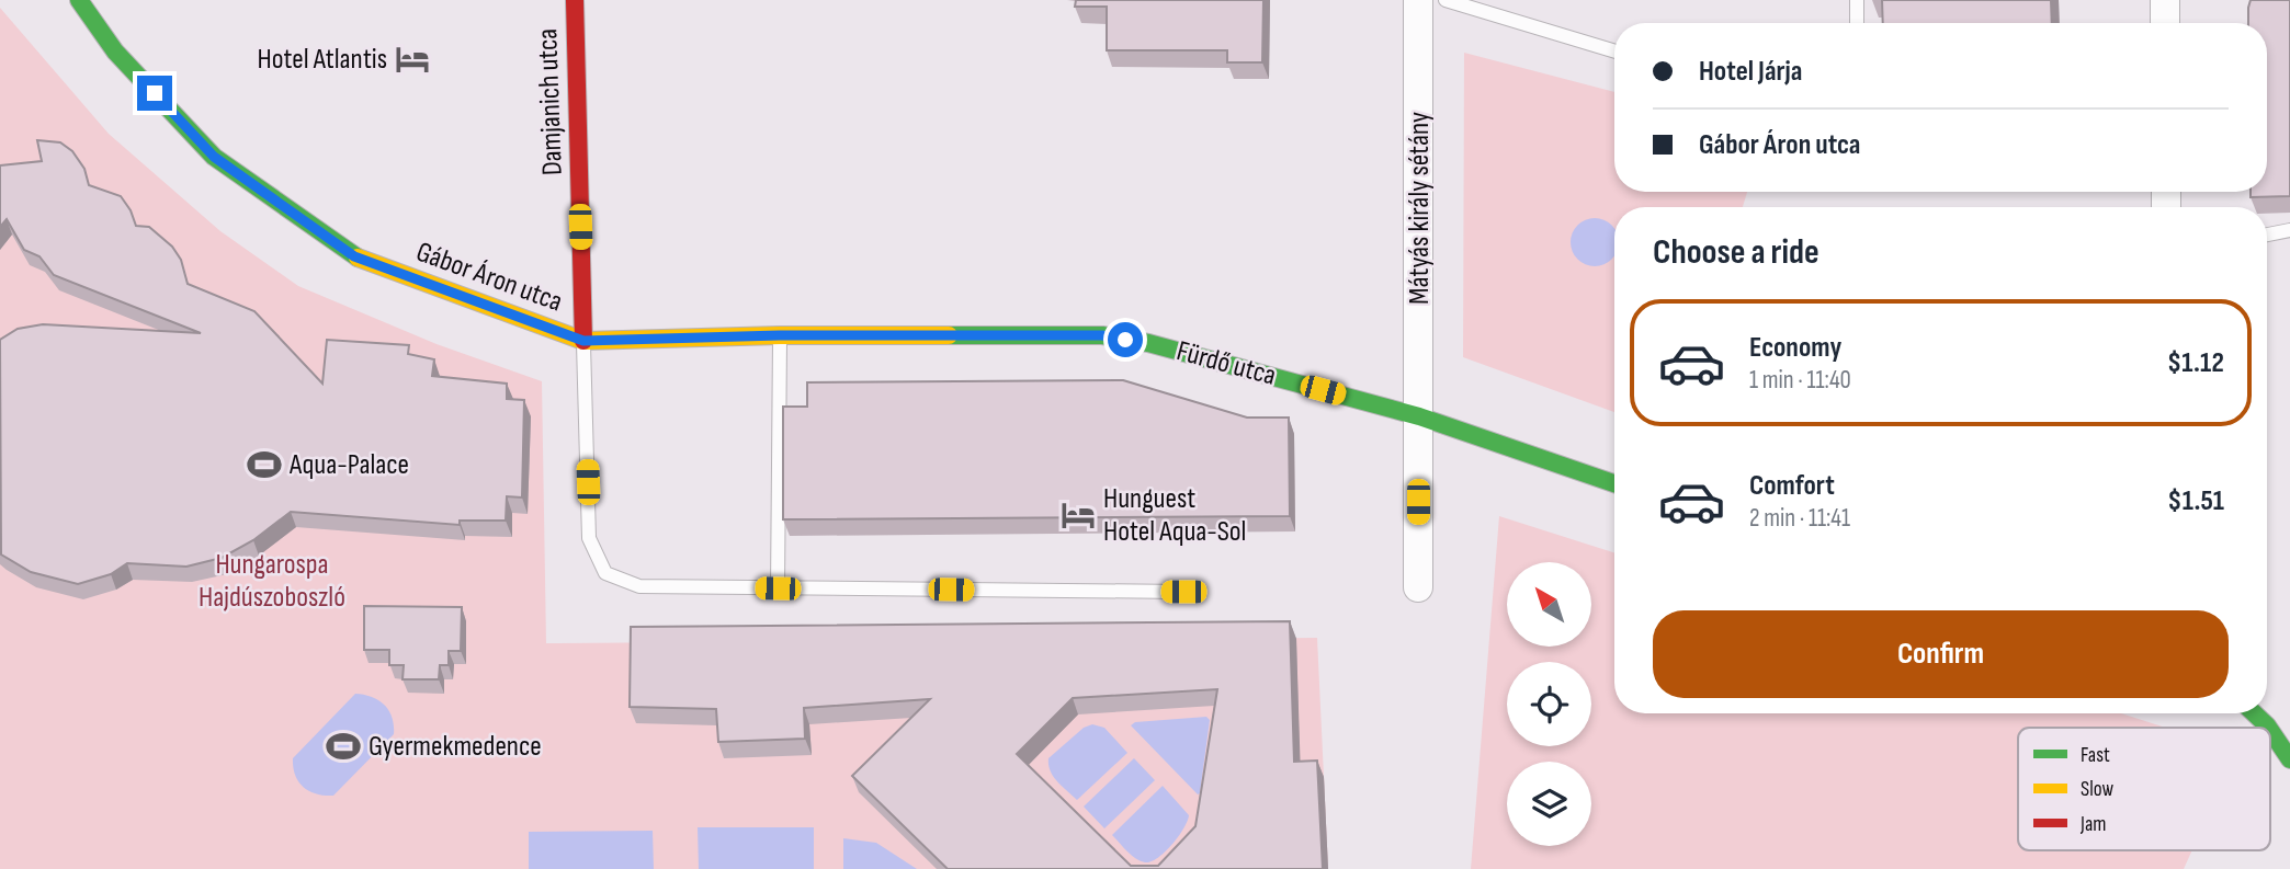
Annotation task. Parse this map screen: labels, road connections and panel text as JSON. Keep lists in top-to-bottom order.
{
  "streets": {
    "street": [
      "Damjanich utca",
      "Mátyás király sétány",
      "Gábor Áron utca",
      "Fürdő utca"
    ]
  },
  "crossings": [
    ["Damjanich utca", "Gábor Áron utca"],
    ["Damjanich utca", "Fürdő utca"],
    ["Mátyás király sétány", "Fürdő utca"],
    ["Gábor Áron utca", "Fürdő utca"]
  ],
  "parks": ["Hungarospa Hajdúszoboszló"],
  "places": {
    "hotel": ["Hotel Atlantis", "Hunguest Hotel Aqua-Sol"],
    "sports": ["Aqua-Palace", "Gyermekmedence"]
  },
  "legend": ["Fast", "Slow", "Jam"],
  "north": "top left",
  "page": {
    "banner": ["Hotel Járja", "Gábor Áron utca"],
    "heading": "Choose a ride",
    "list": [
      {
        "name": "Economy",
        "note": "1 min · 11:40",
        "value": "$1.12"
      },
      {
        "name": "Comfort",
        "note": "2 min · 11:41",
        "value": "$1.51"
      }
    ],
    "buttons": "Confirm"
  }
}
